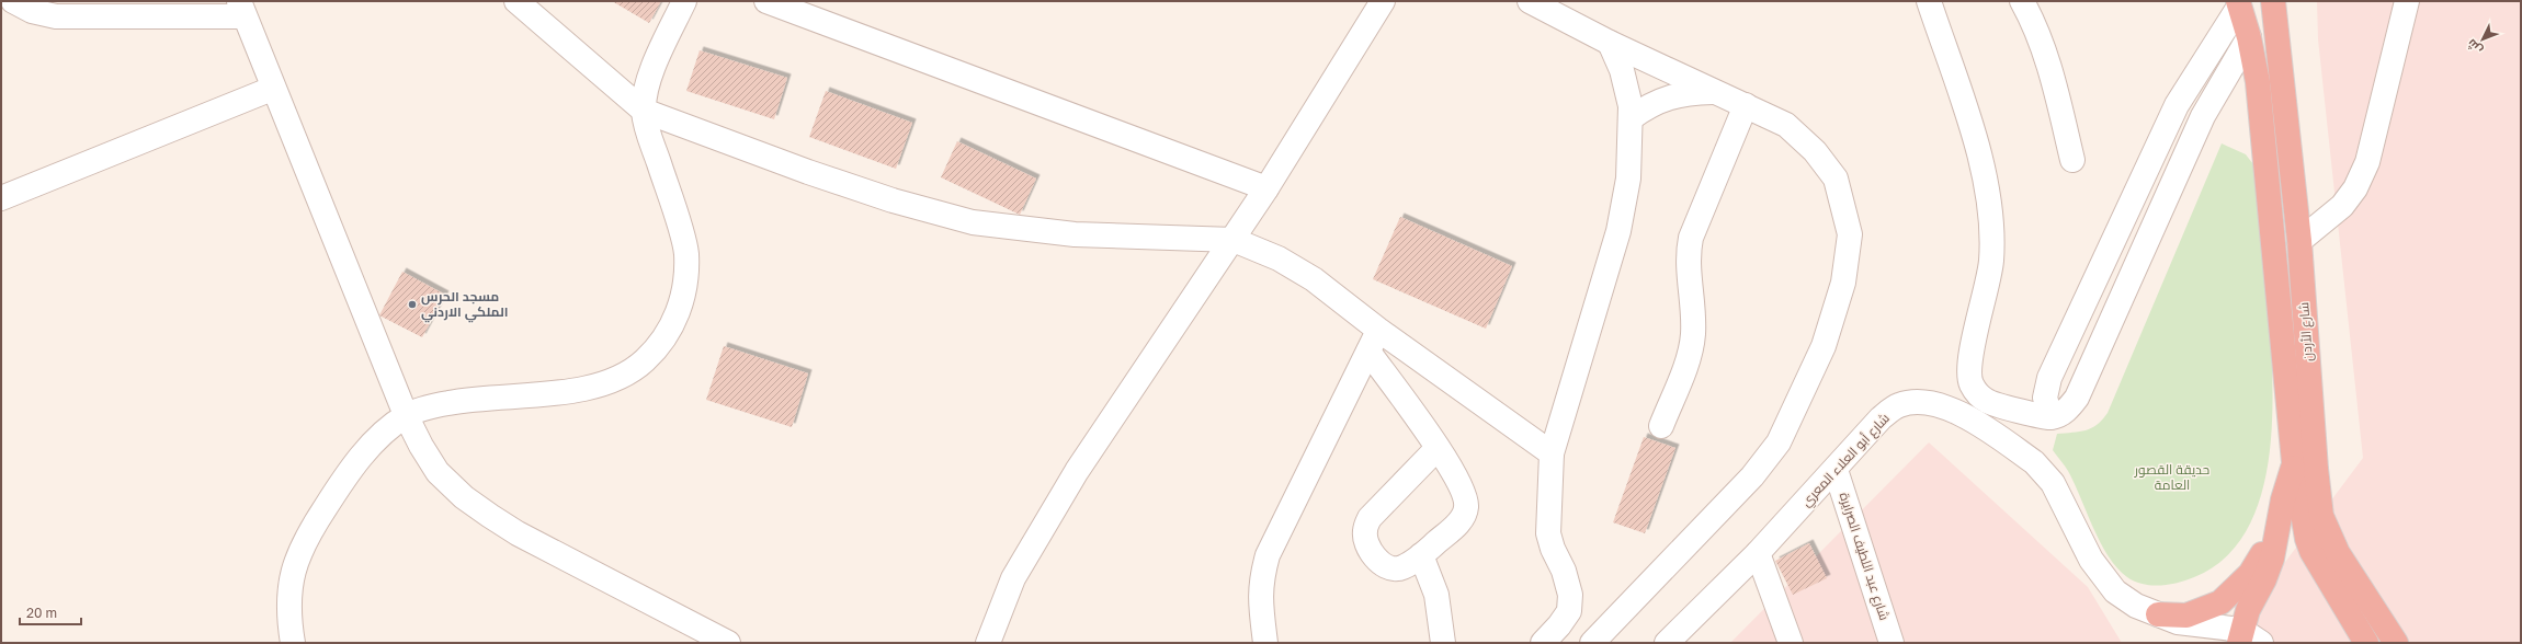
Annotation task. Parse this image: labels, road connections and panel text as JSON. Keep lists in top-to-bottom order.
{
  "streets": {
    "highway": ["شارع الأردن"],
    "street": ["شارع أبو العلاء المعري", "شارع عبد اللطيف الصرايرة"]
  },
  "crossings": [
    ["شارع أبو العلاء المعري", "شارع عبد اللطيف الصرايرة"]
  ],
  "parks": ["حديقة القصور العامة"],
  "places": ["مسجد الحرس الملكي الاردني"],
  "scale_bar": "20 m",
  "north": "bottom left"
}
